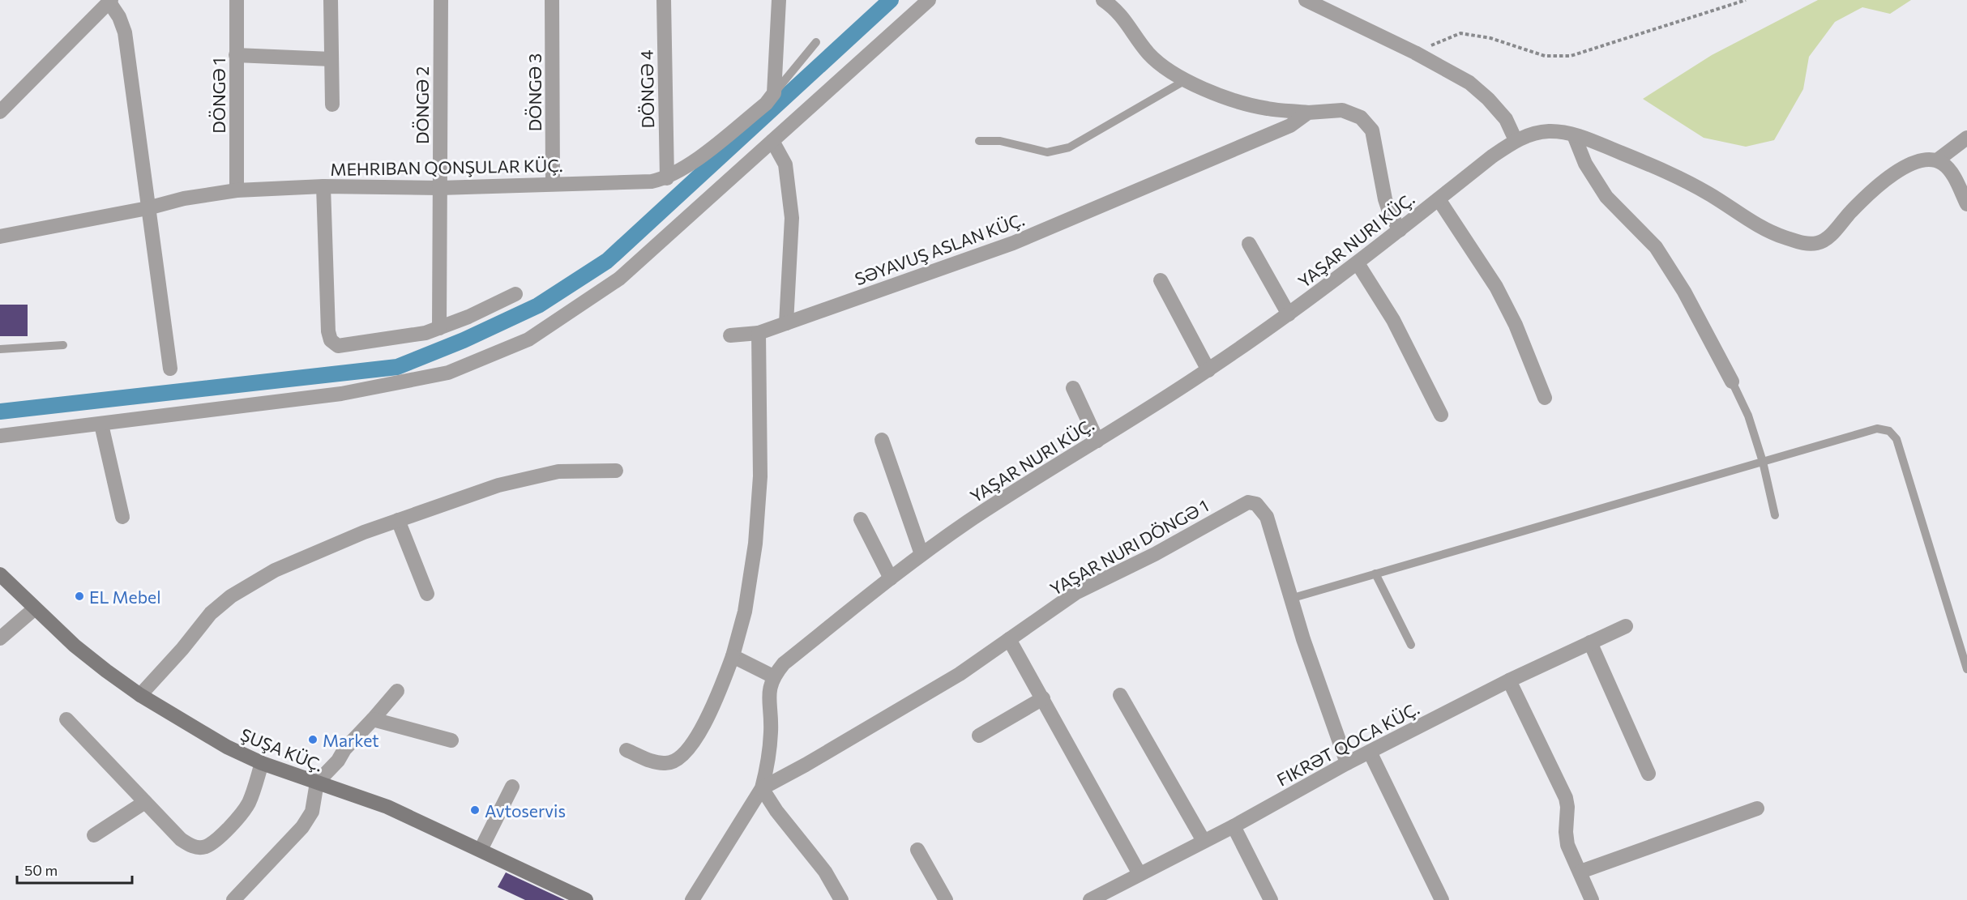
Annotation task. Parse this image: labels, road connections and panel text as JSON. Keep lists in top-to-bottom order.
{
  "streets": {
    "street": [
      "DÖNGƏ 4",
      "DÖNGƏ 3",
      "DÖNGƏ 1",
      "DÖNGƏ 2",
      "MEHRIBAN QONŞULAR KÜÇ.",
      "YAŞAR NURI KÜÇ.",
      "SƏYAVUŞ ASLAN KÜÇ.",
      "YAŞAR NURI DÖNGƏ 1",
      "FIKRƏT QOCA KÜÇ.",
      "ŞUŞA KÜÇ."
    ]
  },
  "crossings": [
    ["DÖNGƏ 4", "MEHRIBAN QONŞULAR KÜÇ."],
    ["DÖNGƏ 3", "MEHRIBAN QONŞULAR KÜÇ."],
    ["DÖNGƏ 1", "MEHRIBAN QONŞULAR KÜÇ."],
    ["DÖNGƏ 2", "MEHRIBAN QONŞULAR KÜÇ."],
    ["YAŞAR NURI DÖNGƏ 1", "FIKRƏT QOCA KÜÇ."]
  ],
  "places": ["EL Mebel", "Market", "Avtoservis"],
  "scale_bar": "50 m"
}
